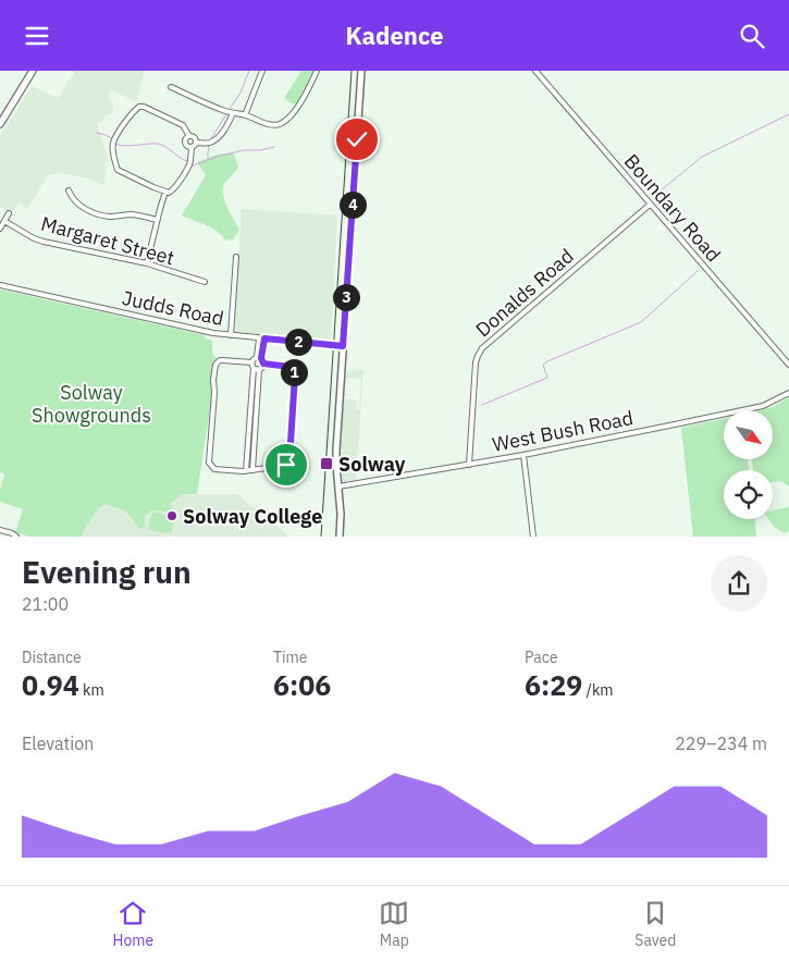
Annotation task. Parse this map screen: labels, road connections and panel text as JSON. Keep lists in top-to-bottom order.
{
  "streets": {
    "street": [
      "Boundary Road",
      "Margaret Street",
      "Donalds Road",
      "Judds Road",
      "West Bush Road"
    ]
  },
  "crossings": [
    ["Boundary Road", "Donalds Road"],
    ["Donalds Road", "West Bush Road"]
  ],
  "parks": ["Solway Showgrounds"],
  "places": {
    "transit": ["Solway"],
    "other": ["Solway College"]
  },
  "north": "bottom right",
  "page": {
    "header": "Kadence",
    "pins": [
      "4",
      "3",
      "2",
      "1"
    ],
    "heading": ["Evening run", "21:00"],
    "stats": [
      ["Distance", "0.94 km"],
      ["Time", "6:06"],
      ["Pace", "6:29 /km"]
    ],
    "chart": ["Elevation", "229–234 m"],
    "tabs": ["Home", "Map", "Saved"]
  }
}
